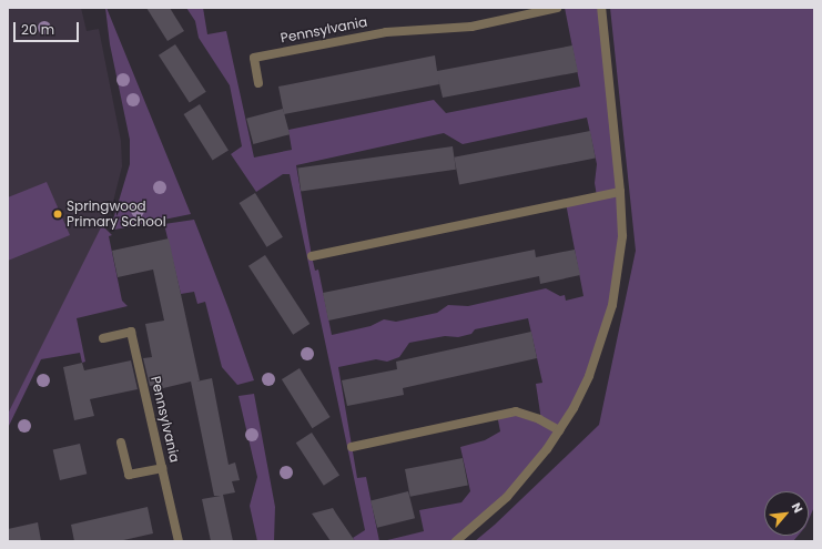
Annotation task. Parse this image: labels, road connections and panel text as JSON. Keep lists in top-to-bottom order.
{
  "streets": {
    "street": ["Pennsylvania"]
  },
  "places": ["Springwood Primary School"],
  "scale_bar": "20 m",
  "north": "top right"
}
